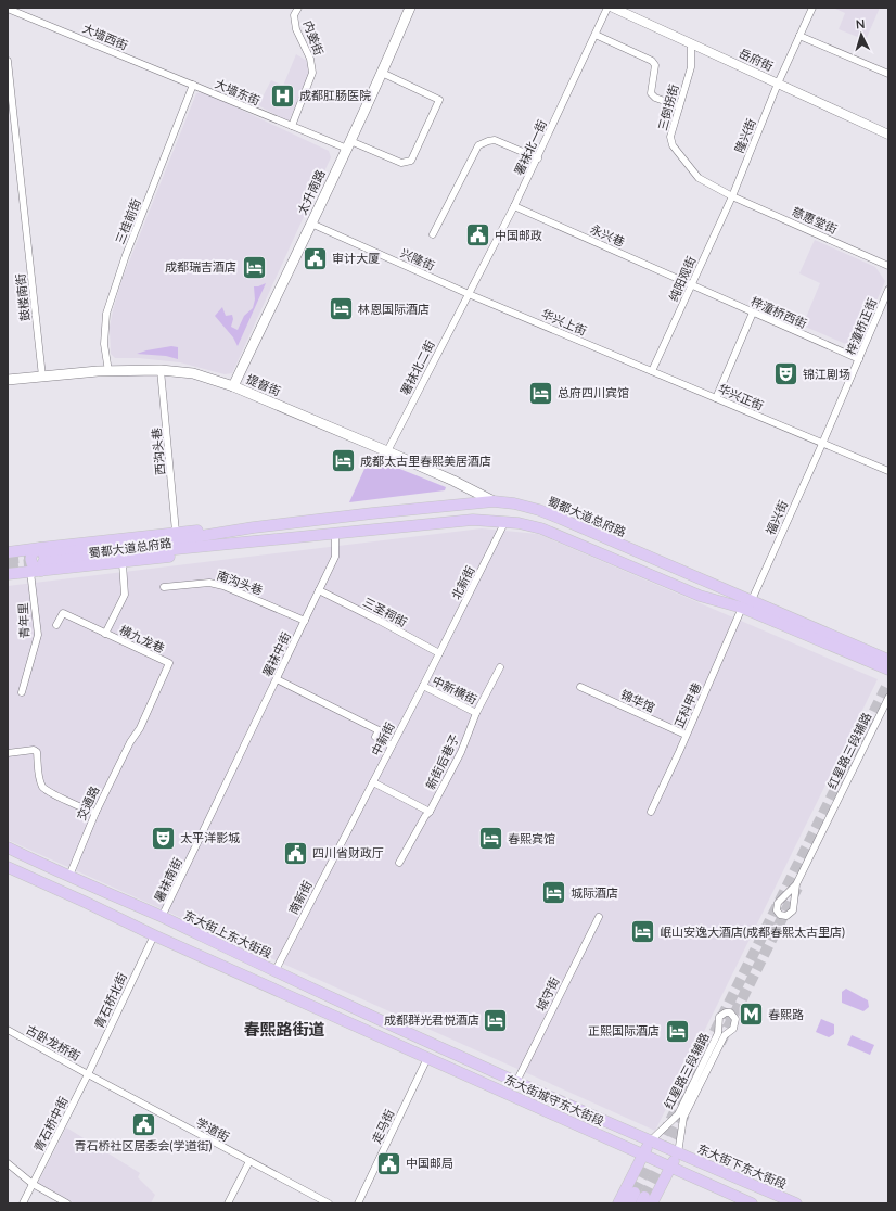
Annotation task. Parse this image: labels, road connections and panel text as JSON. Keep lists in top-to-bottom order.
{
  "streets": {
    "main road": [
      "太升南路",
      "提督街",
      "蜀都大道总府路",
      "东大街上东大街段",
      "东大街城守东大街段",
      "东大街下东大街段"
    ],
    "street": [
      "大墙西街",
      "内姜街",
      "岳府街",
      "大墙东街",
      "三倒拐街",
      "隆兴街",
      "署袜北一街",
      "慈惠堂街",
      "三桂前街",
      "永兴巷",
      "兴隆街",
      "纯阳观街",
      "鼓楼南街",
      "梓潼桥西街",
      "华兴上街",
      "梓潼桥正街",
      "署袜北二街",
      "华兴正街",
      "西沟头巷",
      "福兴街",
      "南沟头巷",
      "北新街",
      "三圣祠街",
      "青年里",
      "横九龙巷",
      "署袜中街",
      "中新横街",
      "锦华馆",
      "正科甲巷",
      "中新街",
      "红星路三段辅路",
      "新街后巷子",
      "交通路",
      "暑袜南街",
      "南新街",
      "城守街",
      "青石桥北街",
      "古卧龙桥街",
      "青石桥中街",
      "走马街",
      "学道街"
    ]
  },
  "crossings": [
    ["大墙西街", "大墙东街"],
    ["大墙西街", "三桂前街"],
    ["内姜街", "大墙东街"],
    ["岳府街", "隆兴街"],
    ["大墙东街", "太升南路"],
    ["大墙东街", "三桂前街"],
    ["三倒拐街", "隆兴街"],
    ["三倒拐街", "慈惠堂街"],
    ["三倒拐街", "纯阳观街"],
    ["隆兴街", "慈惠堂街"],
    ["隆兴街", "纯阳观街"],
    ["署袜北一街", "永兴巷"],
    ["署袜北一街", "兴隆街"],
    ["署袜北一街", "华兴上街"],
    ["署袜北一街", "署袜北二街"],
    ["太升南路", "兴隆街"],
    ["太升南路", "提督街"],
    ["慈惠堂街", "纯阳观街"],
    ["三桂前街", "提督街"],
    ["永兴巷", "纯阳观街"],
    ["永兴巷", "梓潼桥西街"],
    ["兴隆街", "华兴上街"],
    ["兴隆街", "署袜北二街"],
    ["纯阳观街", "梓潼桥西街"],
    ["纯阳观街", "华兴上街"],
    ["纯阳观街", "华兴正街"],
    ["鼓楼南街", "提督街"],
    ["梓潼桥西街", "梓潼桥正街"],
    ["华兴上街", "署袜北二街"],
    ["华兴上街", "华兴正街"],
    ["梓潼桥正街", "华兴正街"],
    ["梓潼桥正街", "福兴街"],
    ["署袜北二街", "提督街"],
    ["提督街", "西沟头巷"],
    ["提督街", "蜀都大道总府路"],
    ["华兴正街", "福兴街"],
    ["西沟头巷", "蜀都大道总府路"],
    ["蜀都大道总府路", "福兴街"],
    ["蜀都大道总府路", "北新街"],
    ["蜀都大道总府路", "青年里"],
    ["蜀都大道总府路", "署袜中街"],
    ["蜀都大道总府路", "正科甲巷"],
    ["福兴街", "正科甲巷"],
    ["南沟头巷", "署袜中街"],
    ["北新街", "三圣祠街"],
    ["北新街", "中新街"],
    ["三圣祠街", "署袜中街"],
    ["三圣祠街", "中新街"],
    ["横九龙巷", "交通路"],
    ["署袜中街", "暑袜南街"],
    ["中新横街", "中新街"],
    ["中新横街", "新街后巷子"],
    ["锦华馆", "正科甲巷"],
    ["中新街", "南新街"],
    ["红星路三段辅路", "东大街城守东大街段"],
    ["红星路三段辅路", "东大街下东大街段"],
    ["交通路", "东大街上东大街段"],
    ["暑袜南街", "东大街上东大街段"],
    ["南新街", "东大街上东大街段"],
    ["东大街上东大街段", "东大街城守东大街段"],
    ["城守街", "东大街城守东大街段"],
    ["青石桥北街", "古卧龙桥街"],
    ["青石桥北街", "青石桥中街"],
    ["青石桥北街", "学道街"],
    ["古卧龙桥街", "青石桥中街"],
    ["古卧龙桥街", "学道街"],
    ["东大街城守东大街段", "走马街"],
    ["东大街城守东大街段", "东大街下东大街段"],
    ["青石桥中街", "学道街"]
  ],
  "districts": ["春熙路街道"],
  "places": {
    "hospital": ["成都肛肠医院"],
    "public building": [
      "中国邮政",
      "审计大厦",
      "四川省财政厅",
      "青石桥社区居委会(学道街)",
      "中国邮局"
    ],
    "hotel": [
      "成都瑞吉酒店",
      "林恩国际酒店",
      "总府四川宾馆",
      "成都太古里春熙美居酒店",
      "春熙宾馆",
      "城际酒店",
      "岷山安逸大酒店(成都春熙太古里店)",
      "成都群光君悦酒店",
      "正熙国际酒店"
    ],
    "theatre": ["锦江剧场", "太平洋影城"],
    "metro station": ["春熙路"]
  },
  "north": "top"
}
